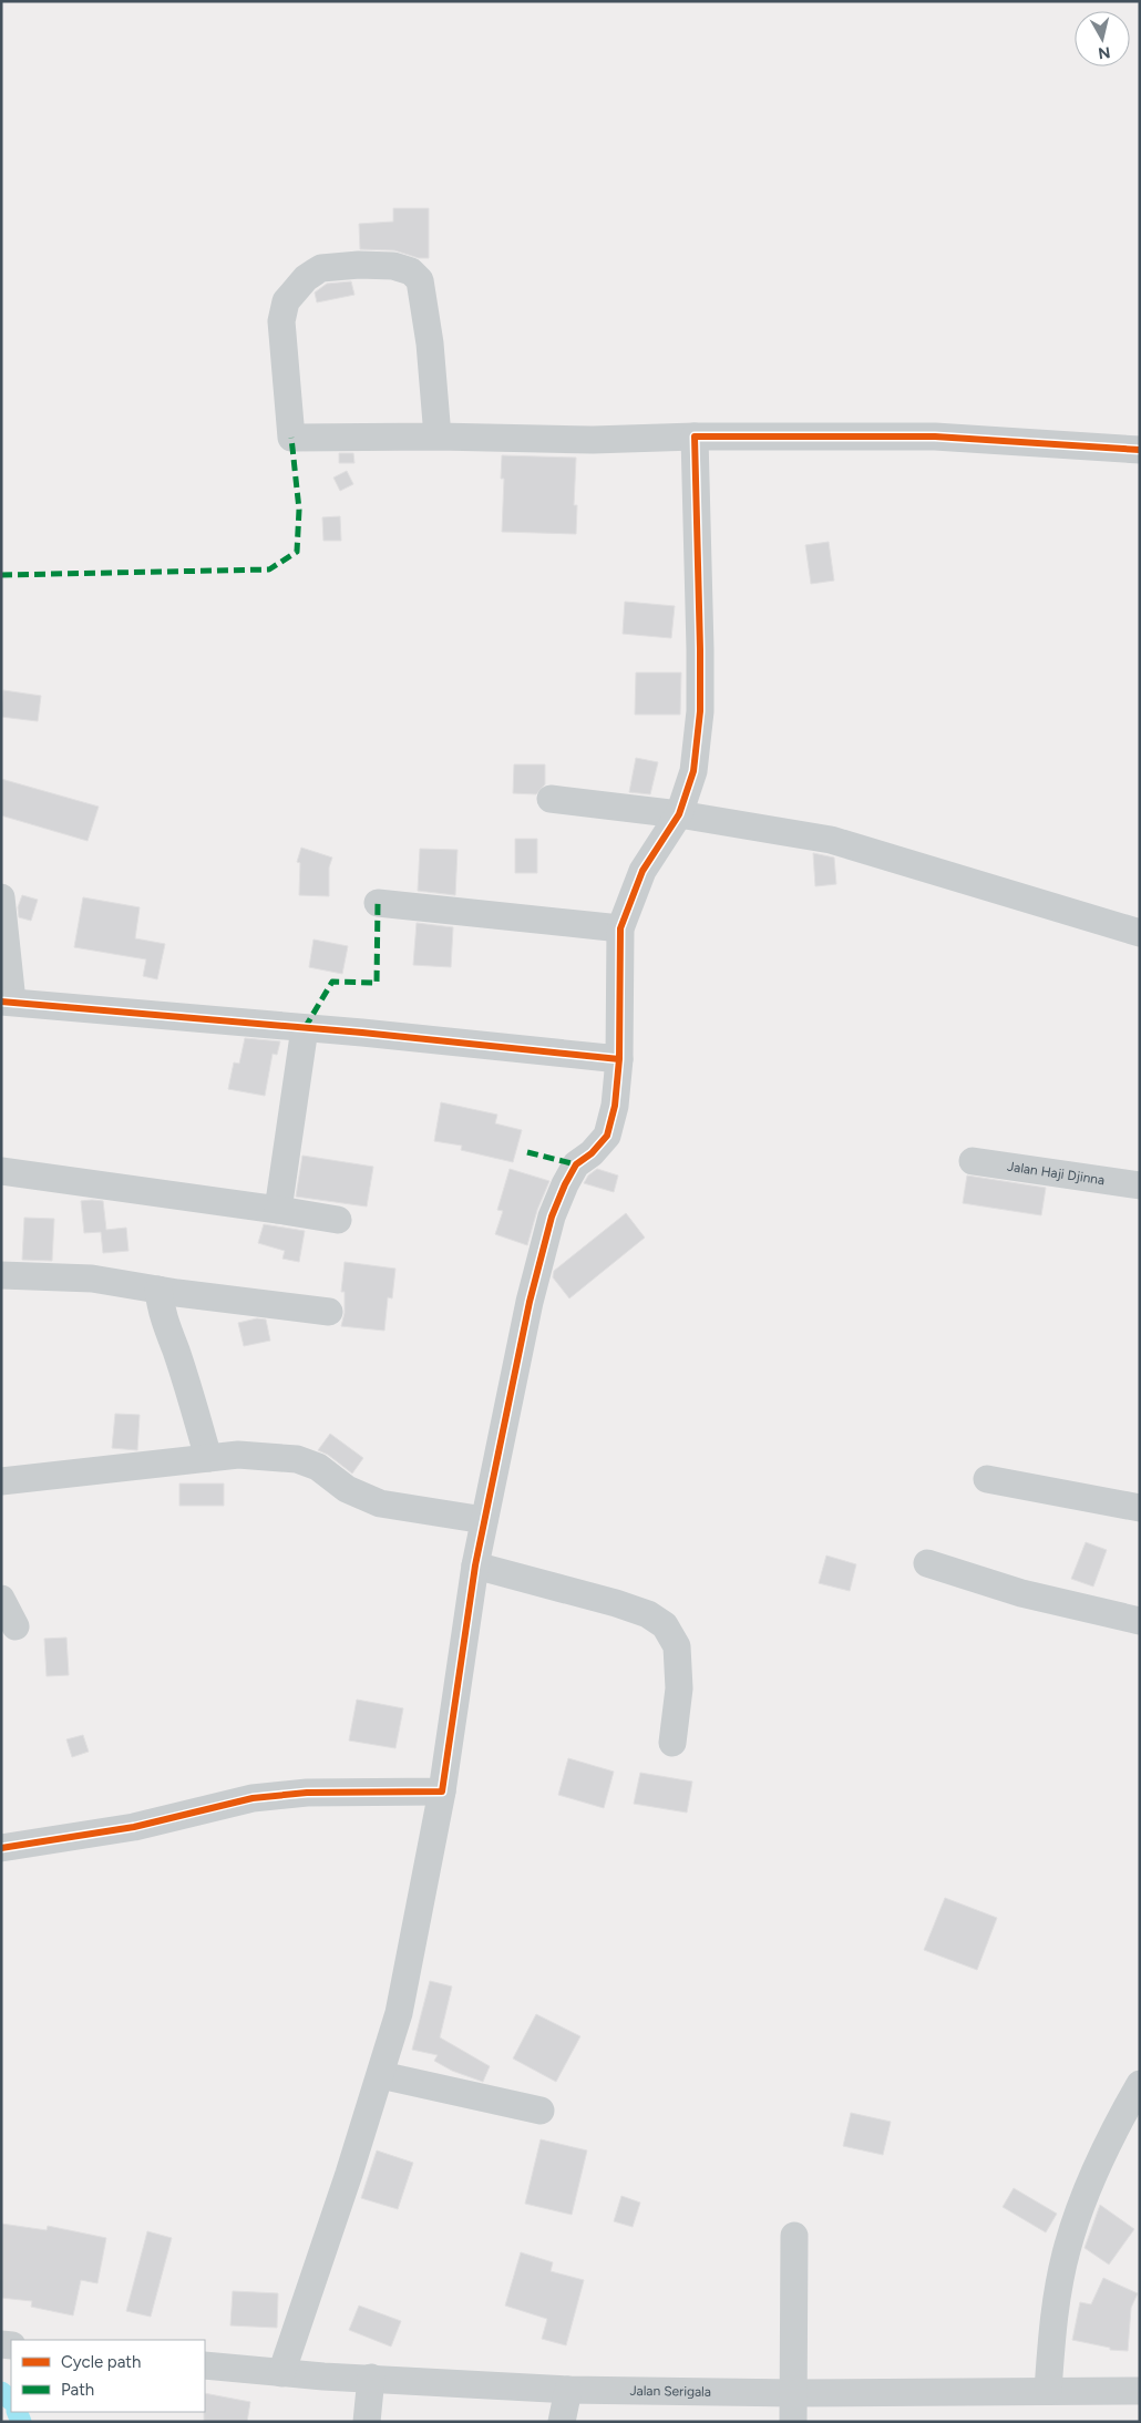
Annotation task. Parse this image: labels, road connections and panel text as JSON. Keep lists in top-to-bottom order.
{
  "streets": {
    "street": ["Jalan Haji Djinna", "Jalan Serigala"]
  },
  "legend": ["Cycle path", "Path"],
  "north": "bottom"
}
